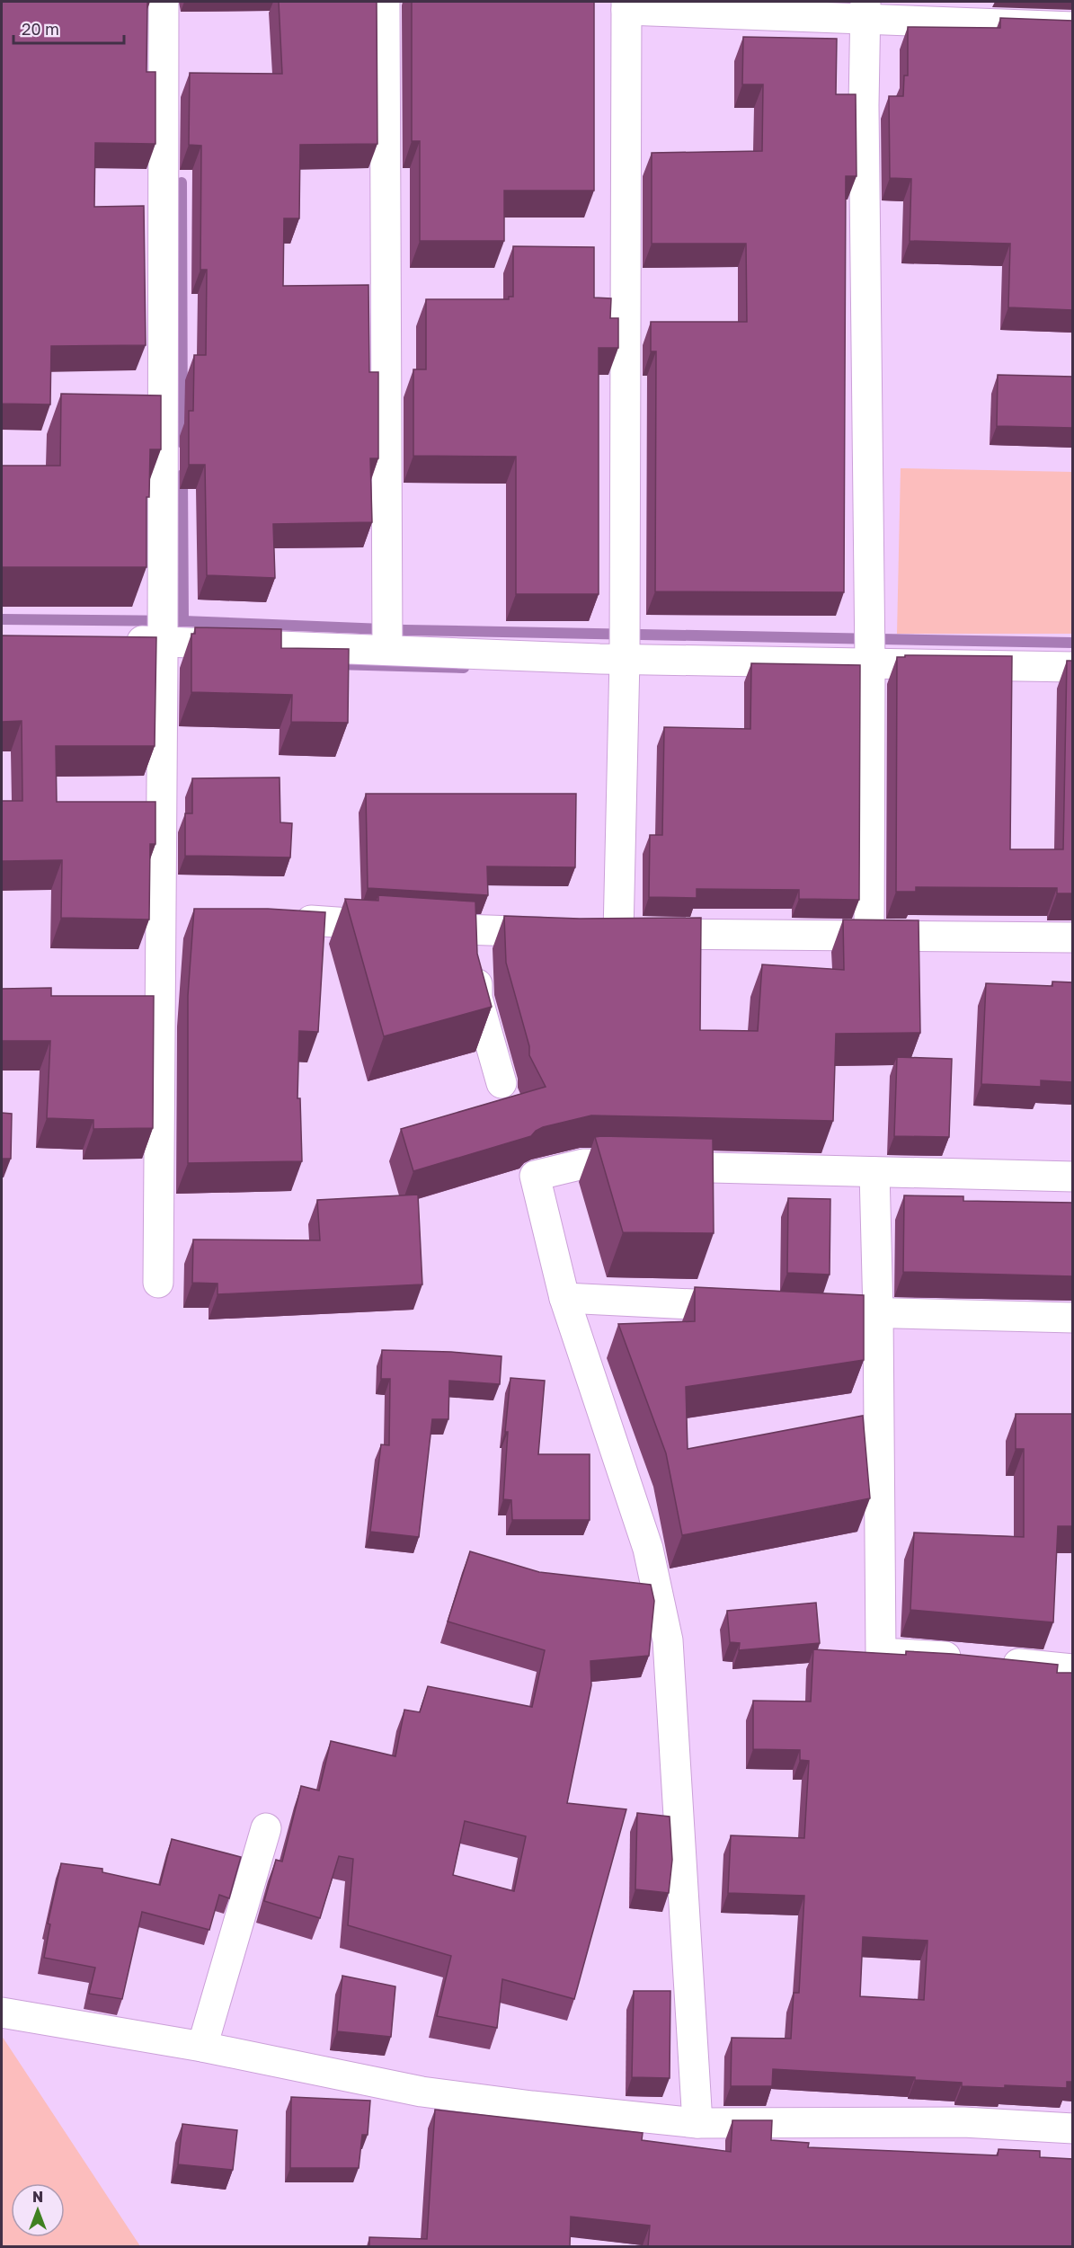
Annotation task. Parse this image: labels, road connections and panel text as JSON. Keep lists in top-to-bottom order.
{
  "scale_bar": "20 m",
  "north": "top"
}
